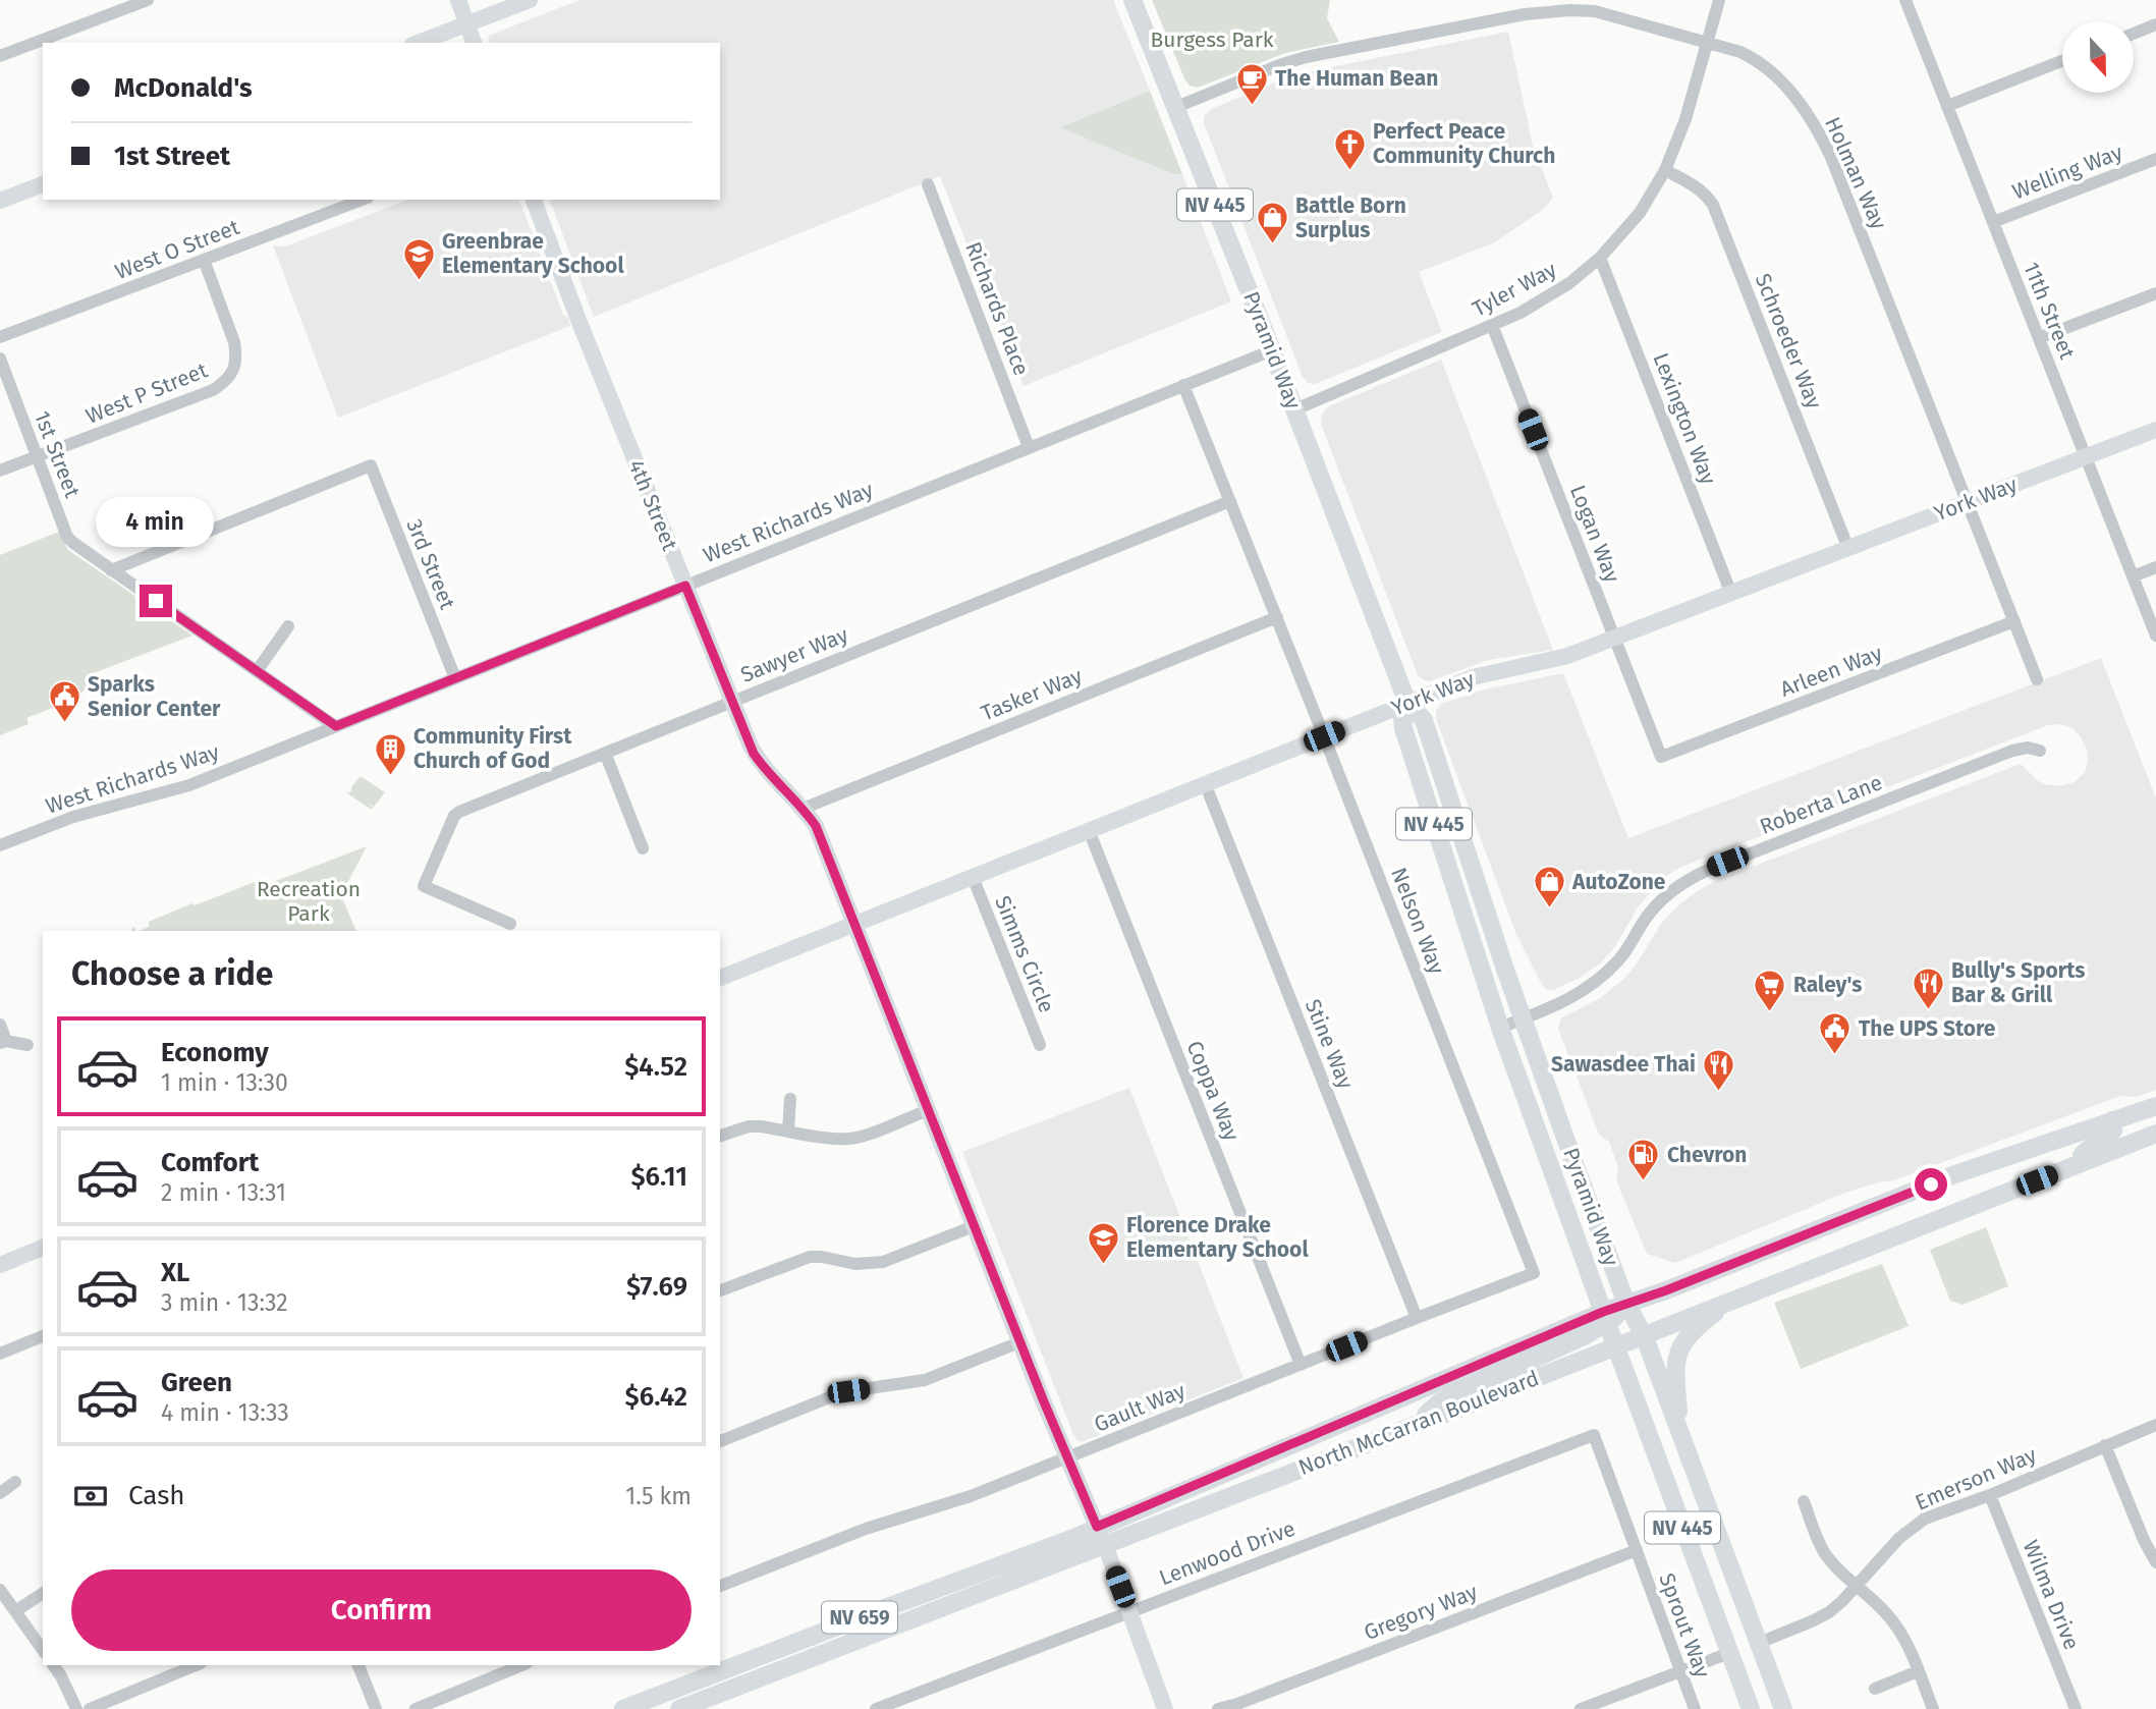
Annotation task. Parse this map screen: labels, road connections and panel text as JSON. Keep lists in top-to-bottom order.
{
  "streets": {
    "main road": [
      "NV 445",
      "Pyramid Way",
      "North McCarran Boulevard",
      "NV 659"
    ],
    "street": [
      "Welling Way",
      "Holman Way",
      "West O Street",
      "Tyler Way",
      "Richards Place",
      "11th Street",
      "Schroeder Way",
      "West P Street",
      "Lexington Way",
      "1st Street",
      "York Way",
      "4th Street",
      "West Richards Way",
      "Logan Way",
      "3rd Street",
      "Sawyer Way",
      "Arleen Way",
      "Tasker Way",
      "Roberta Lane",
      "Nelson Way",
      "Simms Circle",
      "Stine Way",
      "Coppa Way",
      "Gault Way",
      "Emerson Way",
      "Lenwood Drive",
      "Wilma Drive",
      "Gregory Way",
      "Sprout Way"
    ]
  },
  "crossings": [
    ["Welling Way", "11th Street"],
    ["Holman Way", "Tyler Way"],
    ["Holman Way", "Pyramid Way"],
    ["Holman Way", "York Way"],
    ["Holman Way", "Arleen Way"],
    ["West O Street", "West P Street"],
    ["Tyler Way", "Schroeder Way"],
    ["Tyler Way", "Pyramid Way"],
    ["Tyler Way", "Lexington Way"],
    ["Tyler Way", "Logan Way"],
    ["Richards Place", "West Richards Way"],
    ["11th Street", "York Way"],
    ["Schroeder Way", "York Way"],
    ["Pyramid Way", "York Way"],
    ["Pyramid Way", "West Richards Way"],
    ["Pyramid Way", "Roberta Lane"],
    ["Pyramid Way", "North McCarran Boulevard"],
    ["Pyramid Way", "Emerson Way"],
    ["West P Street", "1st Street"],
    ["Lexington Way", "York Way"],
    ["1st Street", "West Richards Way"],
    ["1st Street", "3rd Street"],
    ["York Way", "4th Street"],
    ["York Way", "Logan Way"],
    ["York Way", "Nelson Way"],
    ["York Way", "Simms Circle"],
    ["York Way", "Stine Way"],
    ["York Way", "Coppa Way"],
    ["4th Street", "West Richards Way"],
    ["4th Street", "Sawyer Way"],
    ["4th Street", "Tasker Way"],
    ["4th Street", "Gault Way"],
    ["4th Street", "North McCarran Boulevard"],
    ["4th Street", "Lenwood Drive"],
    ["West Richards Way", "3rd Street"],
    ["West Richards Way", "Nelson Way"],
    ["Logan Way", "Arleen Way"],
    ["Sawyer Way", "Nelson Way"],
    ["Tasker Way", "Nelson Way"],
    ["Nelson Way", "Gault Way"],
    ["Stine Way", "Gault Way"],
    ["Coppa Way", "Gault Way"],
    ["Emerson Way", "Wilma Drive"],
    ["Lenwood Drive", "Sprout Way"],
    ["Gregory Way", "Sprout Way"]
  ],
  "parks": ["Burgess Park", "Recreation Park"],
  "places": {
    "cafe": ["The Human Bean"],
    "church": ["Perfect Peace Community Church"],
    "shop": ["Battle Born Surplus", "AutoZone"],
    "school or university": ["Greenbrae Elementary School", "Florence Drake Elementary School"],
    "public building": ["Sparks Senior Center", "The UPS Store"],
    "building": ["Community First Church of God"],
    "restaurant": ["Bully's Sports Bar & Grill", "Sawasdee Thai"],
    "supermarket": ["Raley's"],
    "fuel station": ["Chevron"]
  },
  "north": "bottom",
  "page": {
    "banner": ["McDonald's", "1st Street"],
    "bubble": "4 min",
    "heading": "Choose a ride",
    "list": [
      {
        "name": "Economy",
        "note": "1 min · 13:30",
        "value": "$4.52"
      },
      {
        "name": "Comfort",
        "note": "2 min · 13:31",
        "value": "$6.11"
      },
      {
        "name": "XL",
        "note": "3 min · 13:32",
        "value": "$7.69"
      },
      {
        "name": "Green",
        "note": "4 min · 13:33",
        "value": "$6.42"
      }
    ],
    "pay": ["Cash", "1.5 km"],
    "buttons": "Confirm"
  }
}
